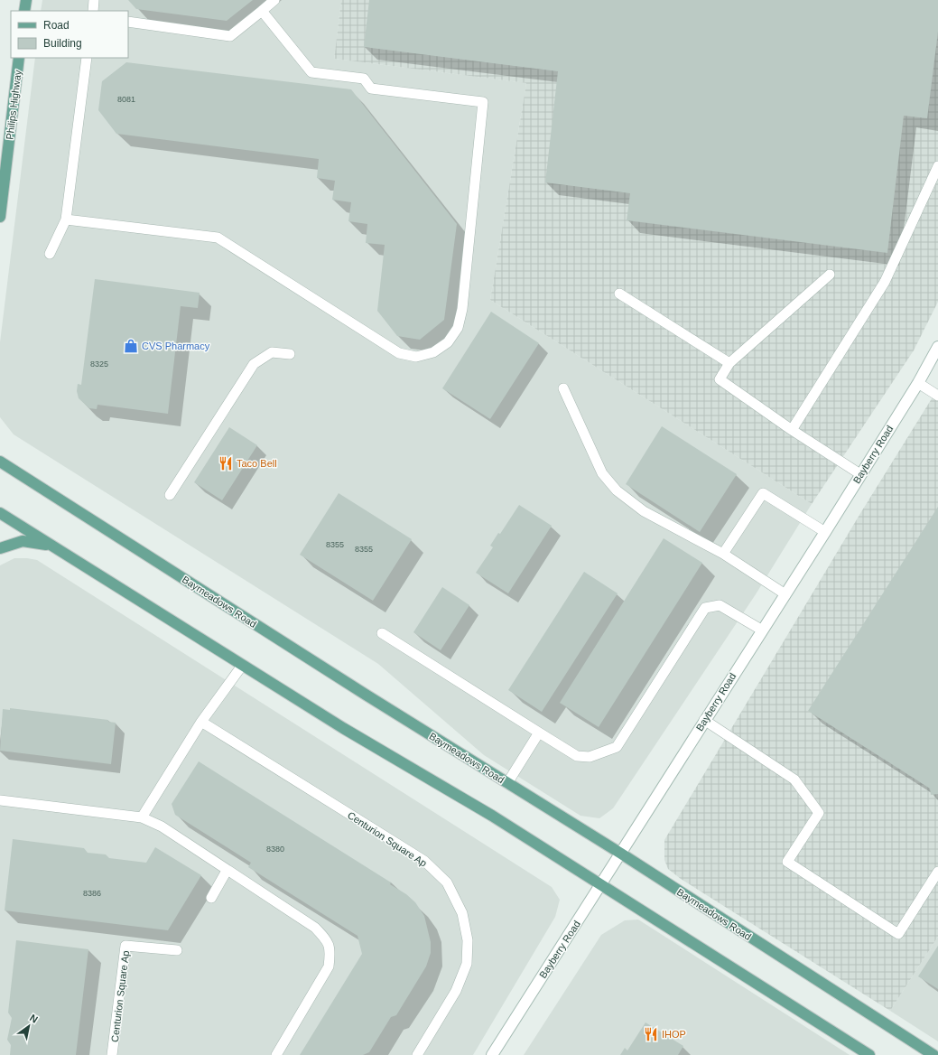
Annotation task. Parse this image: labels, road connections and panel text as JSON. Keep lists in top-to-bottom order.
{
  "streets": {
    "main road": ["Philips Highway", "Baymeadows Road"],
    "street": ["Bayberry Road"],
    "lane": ["Centurion Square Ap"]
  },
  "crossings": [
    ["Bayberry Road", "Baymeadows Road"]
  ],
  "places": {
    "shop": ["CVS Pharmacy"],
    "restaurant": ["Taco Bell", "IHOP"]
  },
  "house_numbers": [
    "8081",
    "8325",
    "8355",
    "8355",
    "8380",
    "8386"
  ],
  "legend": ["Road", "Building"],
  "north": "top right"
}
